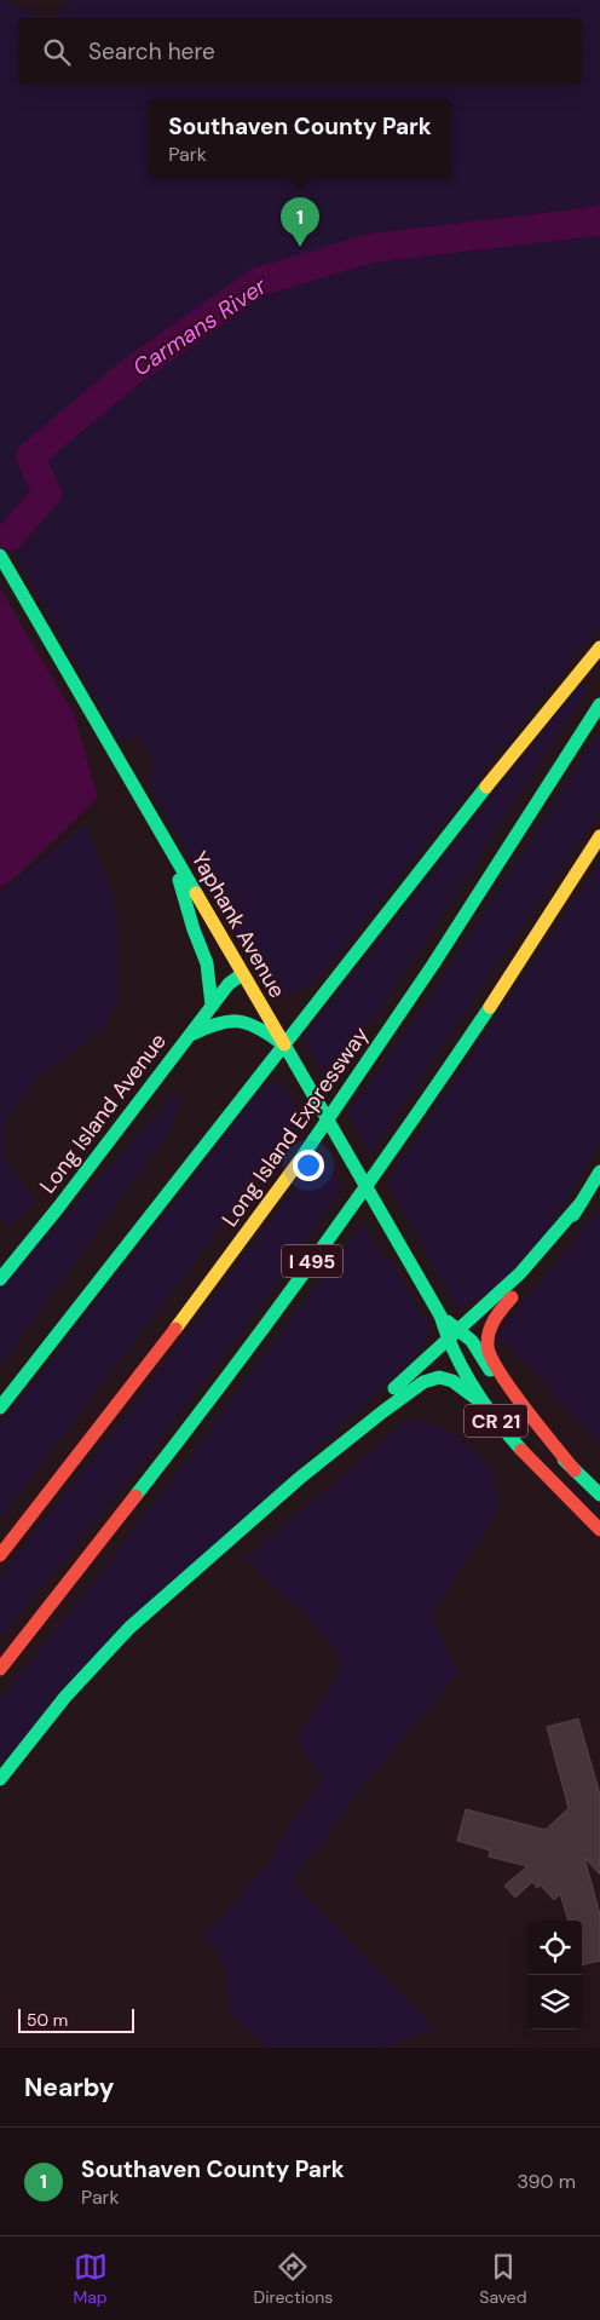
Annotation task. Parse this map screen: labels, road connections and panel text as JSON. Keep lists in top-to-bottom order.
{
  "streets": {
    "main road": [
      "Yaphank Avenue",
      "Long Island Avenue",
      "Long Island Expressway",
      "I 495",
      "CR 21"
    ]
  },
  "crossings": [
    ["Yaphank Avenue", "Long Island Avenue"]
  ],
  "water": ["Carmans River"],
  "scale_bar": "50 m",
  "page": {
    "search": "Search here",
    "popup": ["Southaven County Park", "Park"],
    "pins": "1",
    "scale": "50 m",
    "heading": "Nearby",
    "list": [
      {
        "mark": "1",
        "name": "Southaven County Park",
        "note": "Park",
        "value": "390 m"
      }
    ],
    "nav": ["Map", "Directions", "Saved"]
  }
}
